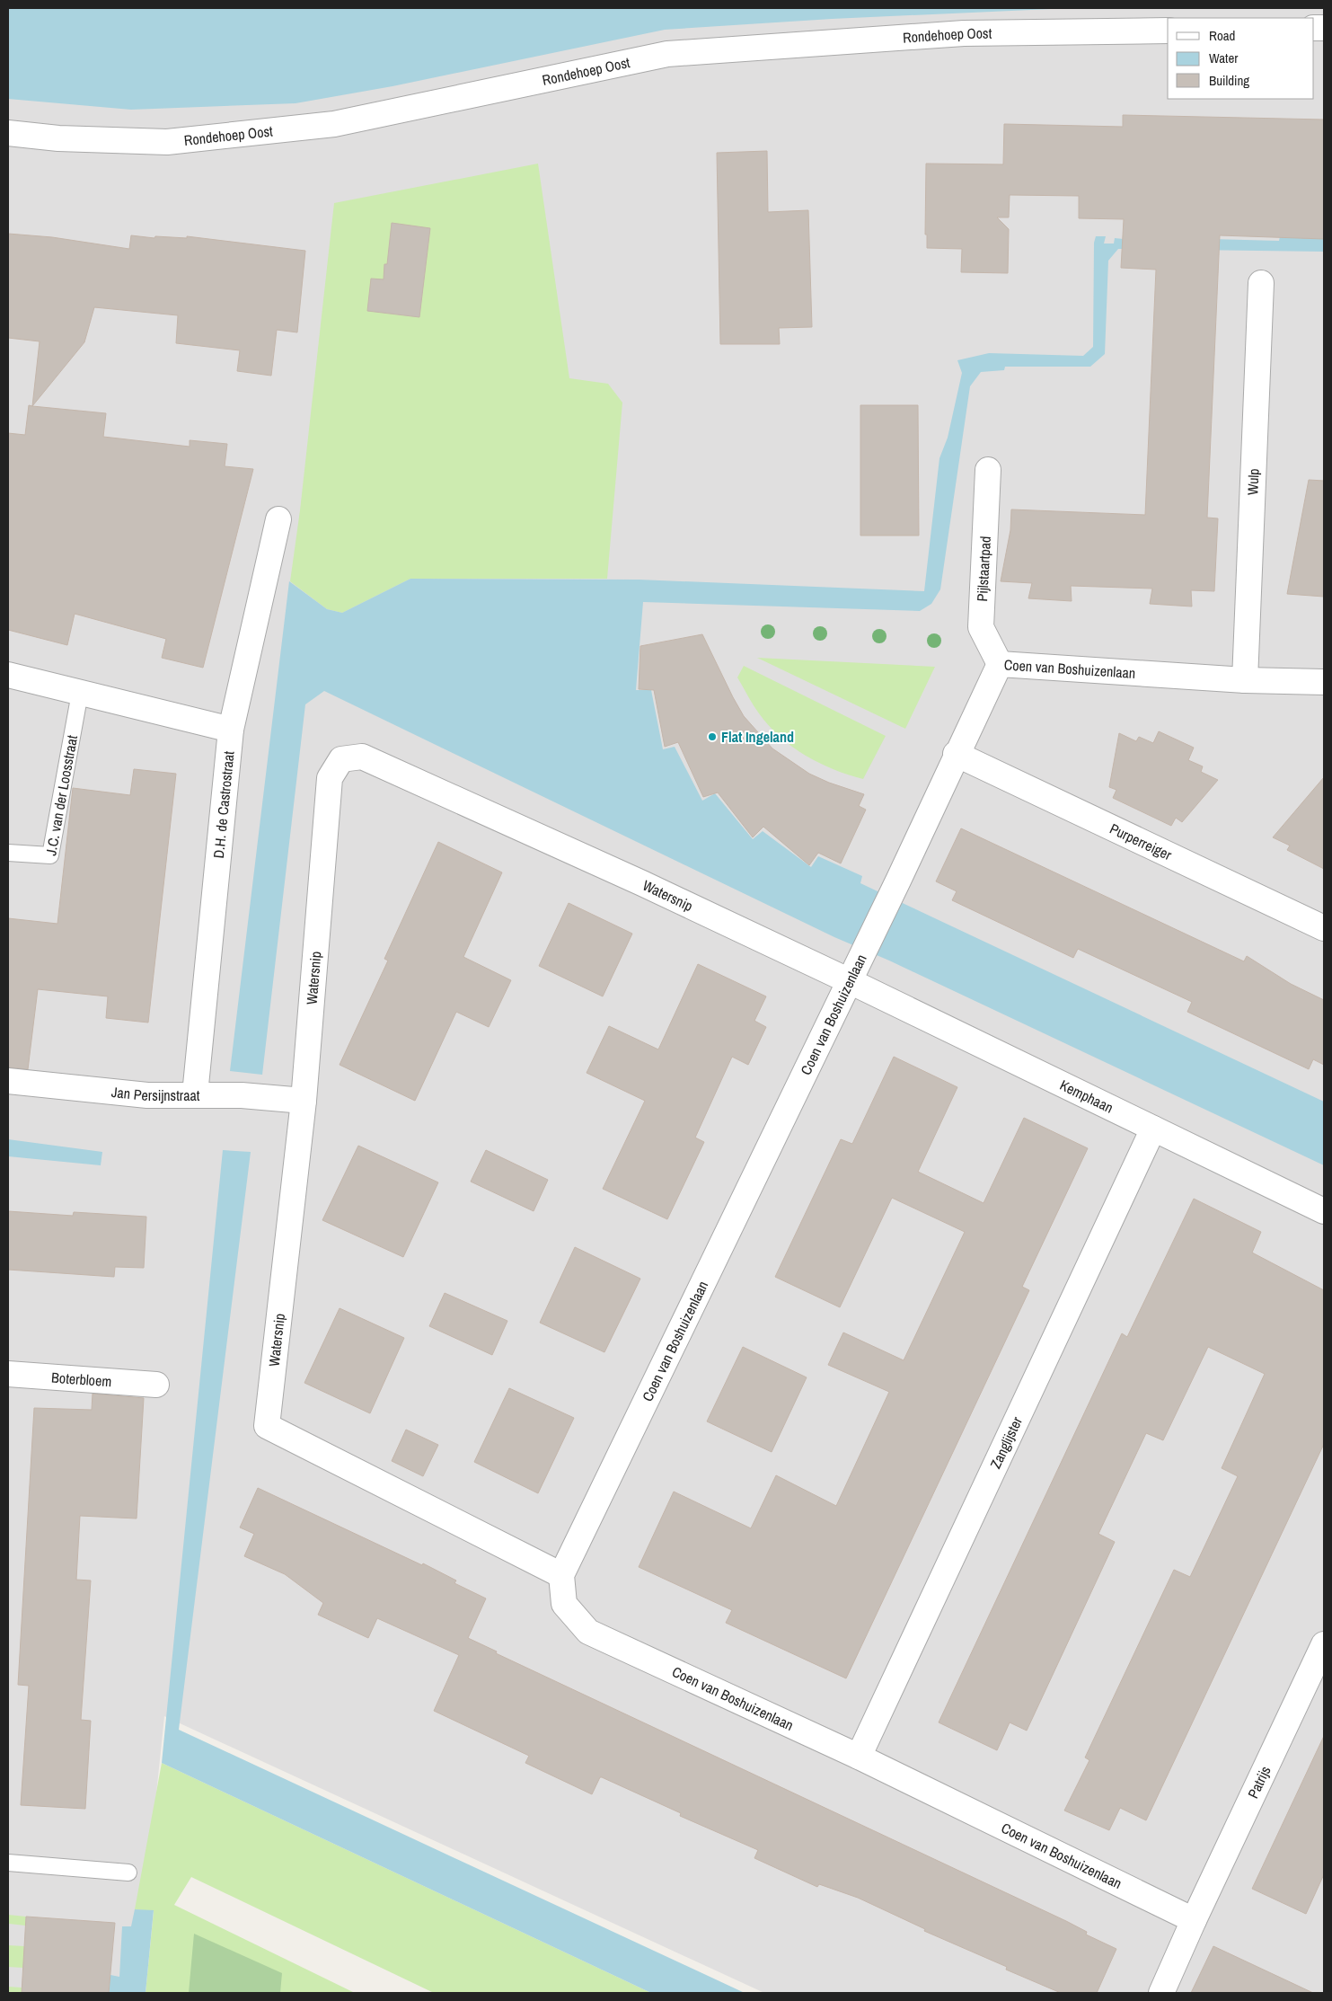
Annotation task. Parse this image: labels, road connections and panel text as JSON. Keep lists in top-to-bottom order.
{
  "streets": {
    "street": [
      "Rondehoep Oost",
      "Wulp",
      "Pijlstaartpad",
      "Coen van Boshuizenlaan",
      "D.H. de Castrostraat",
      "Purperreiger",
      "Watersnip",
      "Jan Persijnstraat",
      "Kemphaan",
      "Boterbloem",
      "Zanglijster",
      "Patrijs"
    ],
    "lane": ["J.C. van der Loosstraat"]
  },
  "crossings": [
    ["Wulp", "Coen van Boshuizenlaan"],
    ["Pijlstaartpad", "Coen van Boshuizenlaan"],
    ["Coen van Boshuizenlaan", "Purperreiger"],
    ["Coen van Boshuizenlaan", "Watersnip"],
    ["Coen van Boshuizenlaan", "Kemphaan"],
    ["Coen van Boshuizenlaan", "Zanglijster"],
    ["Coen van Boshuizenlaan", "Patrijs"],
    ["D.H. de Castrostraat", "Jan Persijnstraat"],
    ["Watersnip", "Jan Persijnstraat"],
    ["Watersnip", "Kemphaan"],
    ["Kemphaan", "Zanglijster"]
  ],
  "places": ["Flat Ingeland"],
  "legend": ["Road", "Water", "Building"]
}
